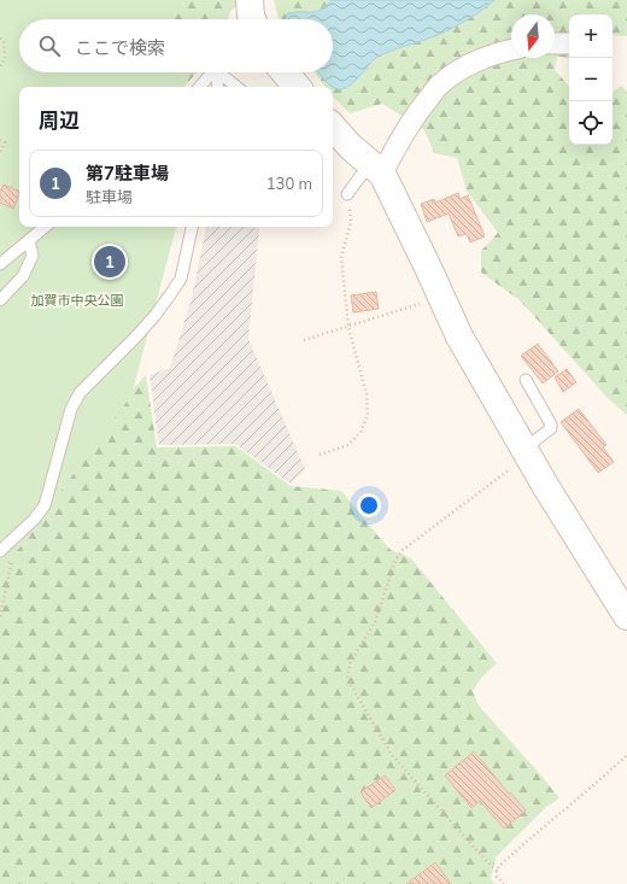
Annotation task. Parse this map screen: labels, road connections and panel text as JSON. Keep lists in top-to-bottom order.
{
  "parks": ["加賀市中央公園"],
  "north": "bottom",
  "page": {
    "map_buttons": ["+", "−"],
    "search": "ここで検索",
    "heading": "周辺",
    "list": [
      {
        "mark": "1",
        "name": "第7駐車場",
        "note": "駐車場",
        "value": "130 m"
      }
    ],
    "pins": "1"
  }
}
